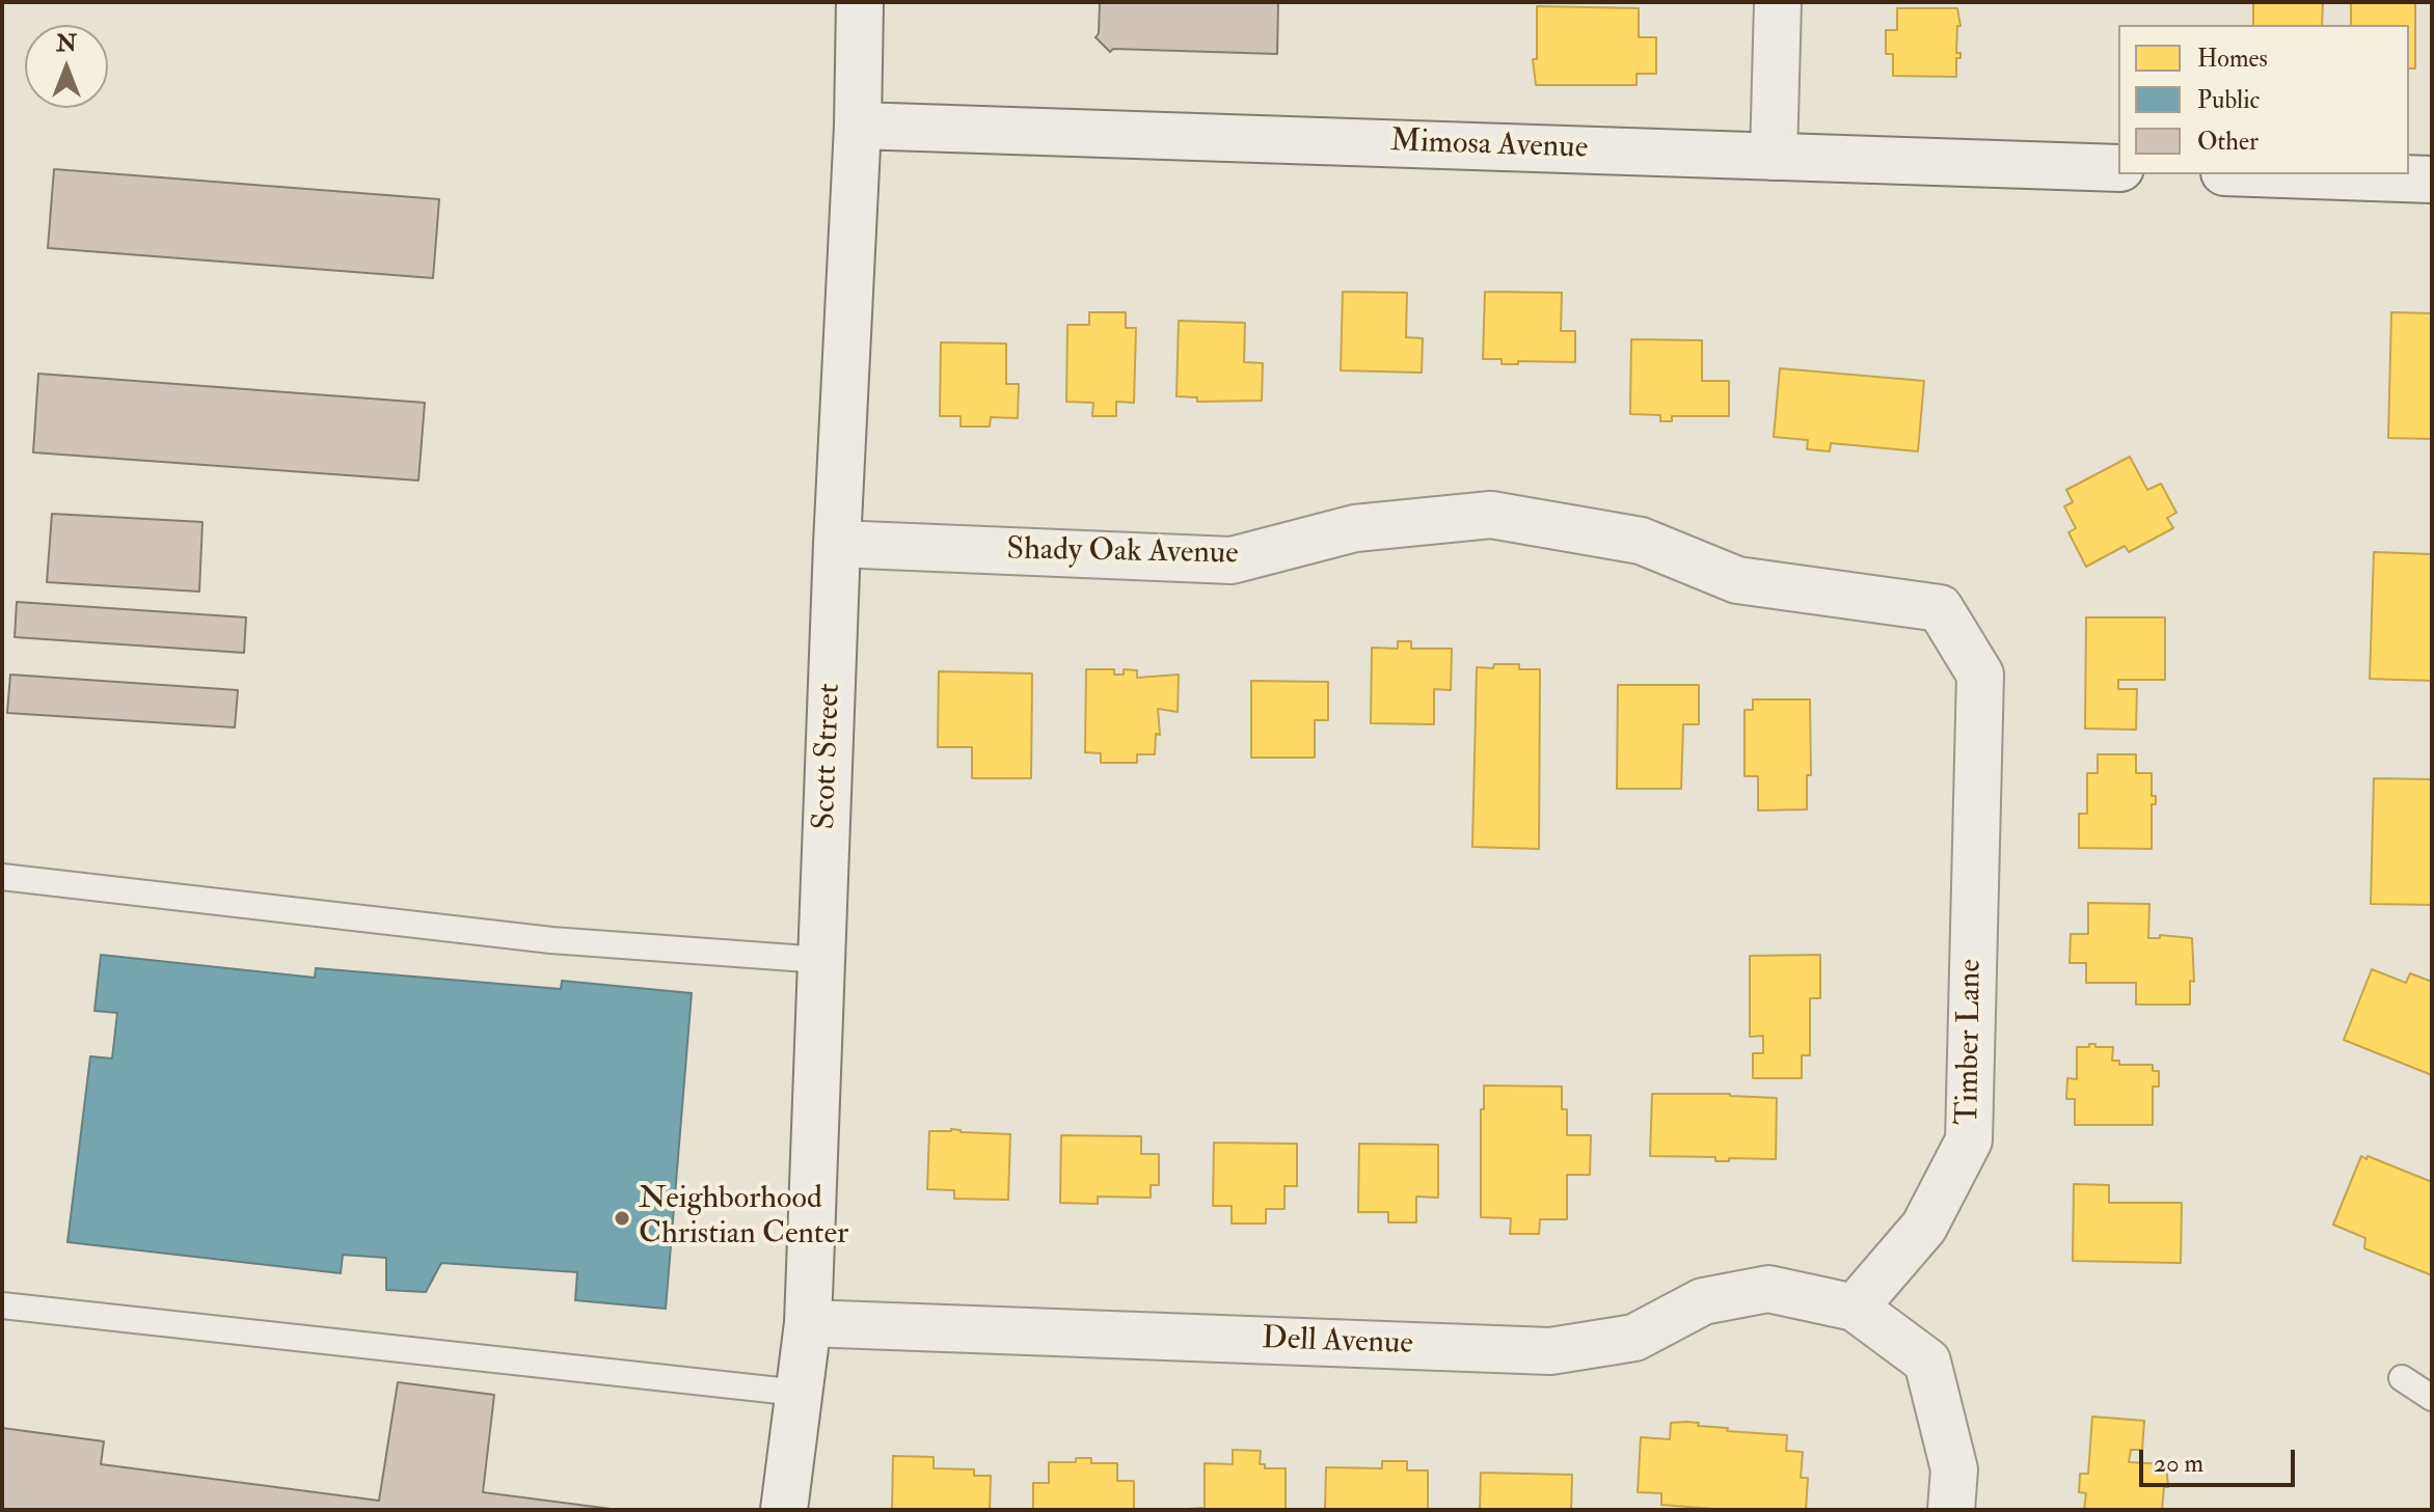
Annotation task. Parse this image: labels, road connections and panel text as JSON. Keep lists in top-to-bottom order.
{
  "streets": {
    "street": [
      "Mimosa Avenue",
      "Shady Oak Avenue",
      "Scott Street",
      "Timber Lane",
      "Dell Avenue"
    ]
  },
  "crossings": [
    ["Mimosa Avenue", "Scott Street"],
    ["Shady Oak Avenue", "Scott Street"],
    ["Shady Oak Avenue", "Timber Lane"],
    ["Scott Street", "Dell Avenue"],
    ["Timber Lane", "Dell Avenue"]
  ],
  "places": ["Neighborhood Christian Center"],
  "legend": ["Homes", "Public", "Other"],
  "scale_bar": "20 m",
  "north": "top"
}
